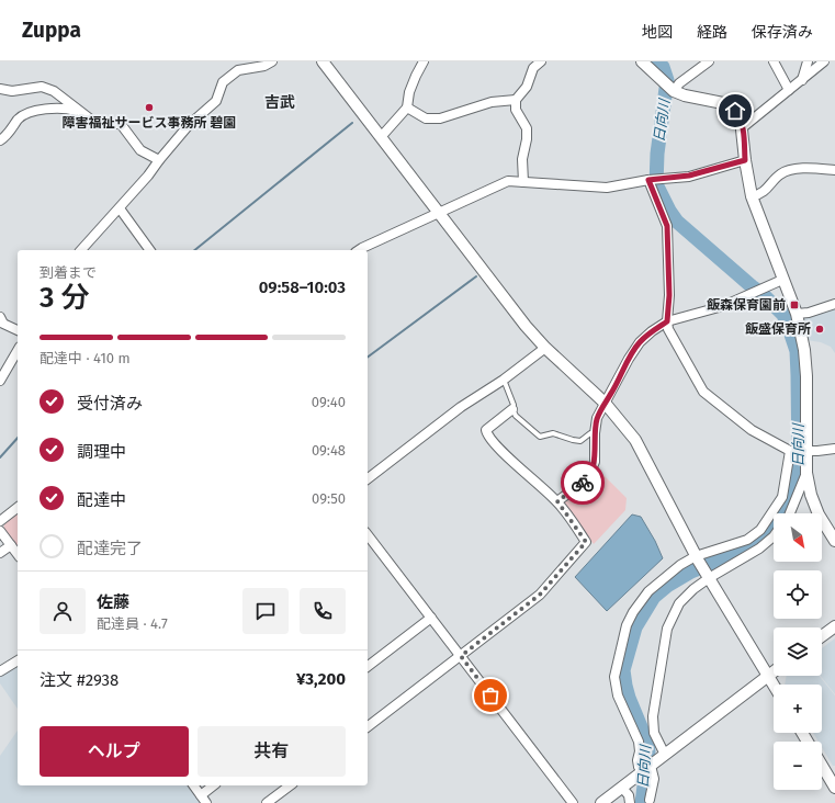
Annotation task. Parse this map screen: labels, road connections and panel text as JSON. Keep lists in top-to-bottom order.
{
  "districts": ["吉武"],
  "water": ["日向川"],
  "places": {
    "other": ["障害福祉サービス事務所 碧園", "飯盛保育所"],
    "transit": ["飯森保育園前"]
  },
  "north": "bottom right",
  "page": {
    "header": "Zuppa",
    "nav": ["地図", "経路", "保存済み"],
    "heading": ["3 分", "到着まで", "09:58–10:03"],
    "panel": [
      "佐藤",
      "配達員 · 4.7",
      "注文 #2938",
      "¥3,200"
    ],
    "bar": "配達中 · 410 m",
    "list": [
      ["受付済み", "09:40"],
      ["調理中", "09:48"],
      ["配達中", "09:50"],
      "配達完了"
    ],
    "map_buttons": ["+", "−"],
    "buttons": ["ヘルプ", "共有"]
  }
}
